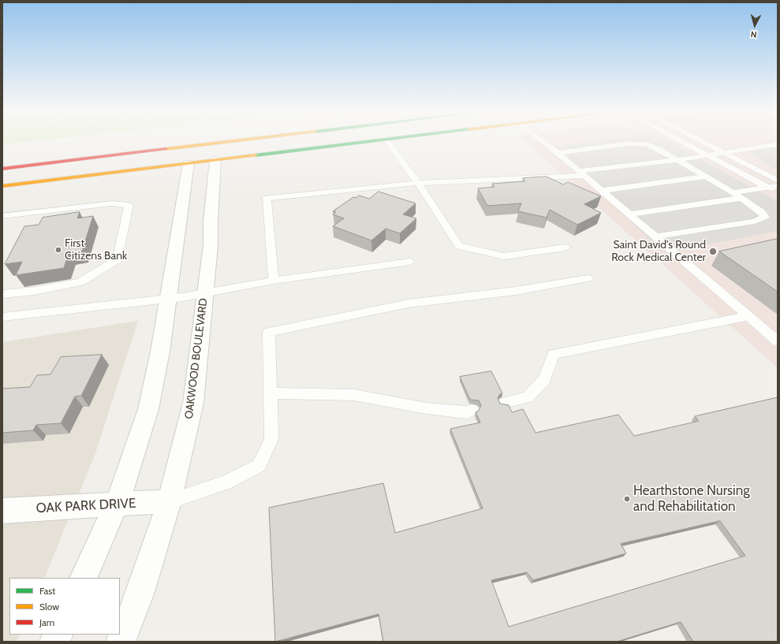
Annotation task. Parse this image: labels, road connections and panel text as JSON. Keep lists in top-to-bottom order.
{
  "streets": {
    "street": ["OAKWOOD BOULEVARD", "OAK PARK DRIVE"]
  },
  "crossings": [
    ["OAKWOOD BOULEVARD", "OAK PARK DRIVE"]
  ],
  "places": ["First Citizens Bank", "Saint David's Round Rock Medical Center", "Hearthstone Nursing and Rehabilitation"],
  "legend": ["Fast", "Slow", "Jam"],
  "north": "bottom"
}
